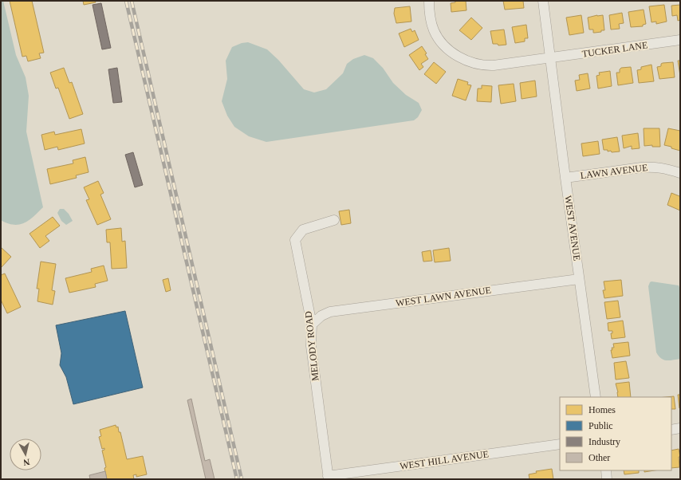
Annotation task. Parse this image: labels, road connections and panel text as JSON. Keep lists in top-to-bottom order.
{
  "streets": {
    "street": [
      "TUCKER LANE",
      "LAWN AVENUE",
      "WEST AVENUE",
      "WEST LAWN AVENUE",
      "MELODY ROAD",
      "WEST HILL AVENUE"
    ]
  },
  "crossings": [
    ["TUCKER LANE", "WEST AVENUE"],
    ["LAWN AVENUE", "WEST AVENUE"],
    ["WEST AVENUE", "WEST LAWN AVENUE"],
    ["WEST LAWN AVENUE", "MELODY ROAD"],
    ["MELODY ROAD", "WEST HILL AVENUE"]
  ],
  "legend": [
    "Homes",
    "Public",
    "Industry",
    "Other"
  ],
  "north": "bottom"
}
